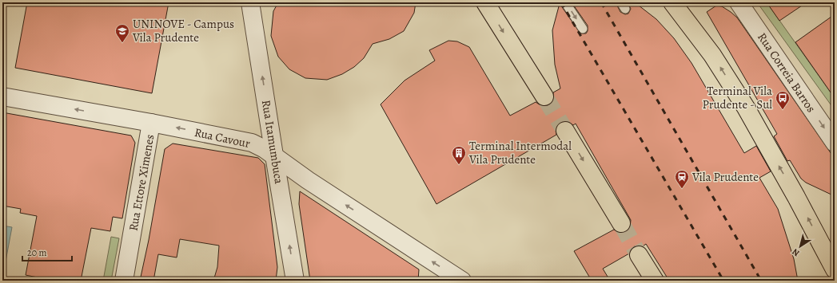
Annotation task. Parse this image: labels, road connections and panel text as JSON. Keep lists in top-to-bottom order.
{
  "streets": {
    "street": [
      "Rua Correia Barros",
      "Rua Cavour",
      "Rua Itamumbuca",
      "Rua Ettore Ximenes"
    ]
  },
  "crossings": [
    ["Rua Cavour", "Rua Itamumbuca"],
    ["Rua Cavour", "Rua Ettore Ximenes"]
  ],
  "one_way": ["Rua Correia Barros", "Rua Cavour", "Rua Itamumbuca"],
  "places": {
    "school or university": ["UNINOVE - Campus Vila Prudente"],
    "bus stop": ["Terminal Vila Prudente - Sul"],
    "building": ["Terminal Intermodal Vila Prudente"],
    "station": ["Vila Prudente"]
  },
  "scale_bar": "20 m",
  "north": "bottom left"
}
